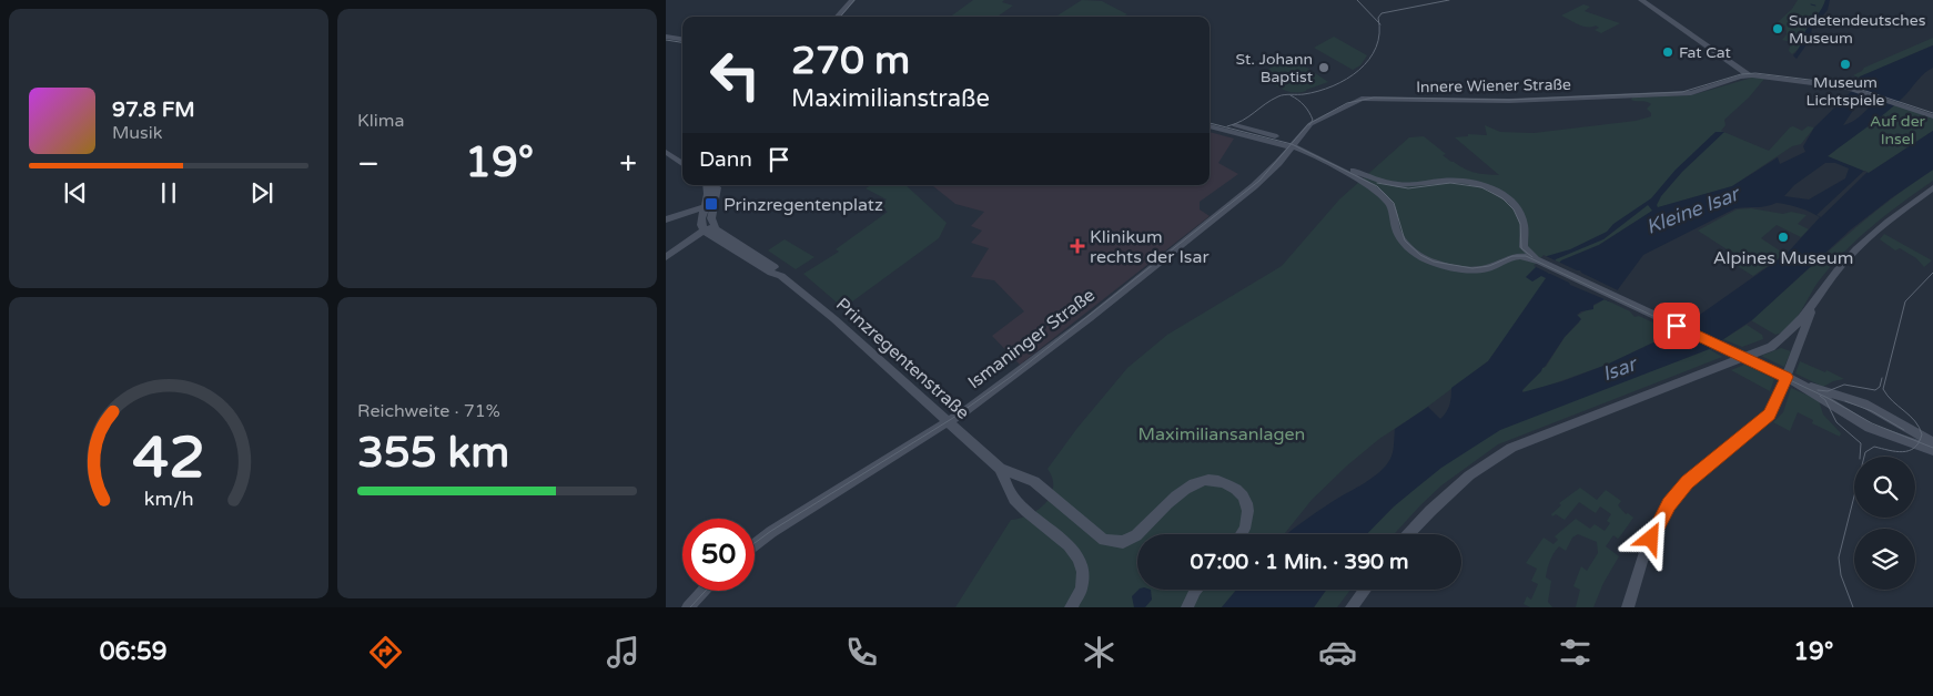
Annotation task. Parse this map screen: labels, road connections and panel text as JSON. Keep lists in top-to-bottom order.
{
  "streets": {
    "main road": ["Innere Wiener Straße", "Ismaninger Straße", "Prinzregentenstraße"]
  },
  "crossings": [
    ["Innere Wiener Straße", "Ismaninger Straße"],
    ["Ismaninger Straße", "Prinzregentenstraße"]
  ],
  "water": ["Kleine Isar", "Isar"],
  "parks": ["Auf der Insel", "Maximiliansanlagen"],
  "places": {
    "other": [
      "Sudetendeutsches Museum",
      "Fat Cat",
      "Museum Lichtspiele",
      "St. Johann Baptist",
      "Alpines Museum"
    ],
    "transit": ["Prinzregentenplatz"],
    "health": ["Klinikum rechts der Isar"]
  },
  "page": {
    "tile": [
      "Klima",
      ["Reichweite · 71%", "355 km"]
    ],
    "turn": ["270 m", "Maximilianstraße"],
    "song": ["97.8 FM", "Musik"],
    "then": "Dann",
    "heat": ["−", "19°", "+"],
    "limit": "50",
    "trip": "07:00 · 1 Min. · 390 m",
    "tabs": ["06:59", "19°"],
    "gauge": ["42", "km/h"]
  }
}
